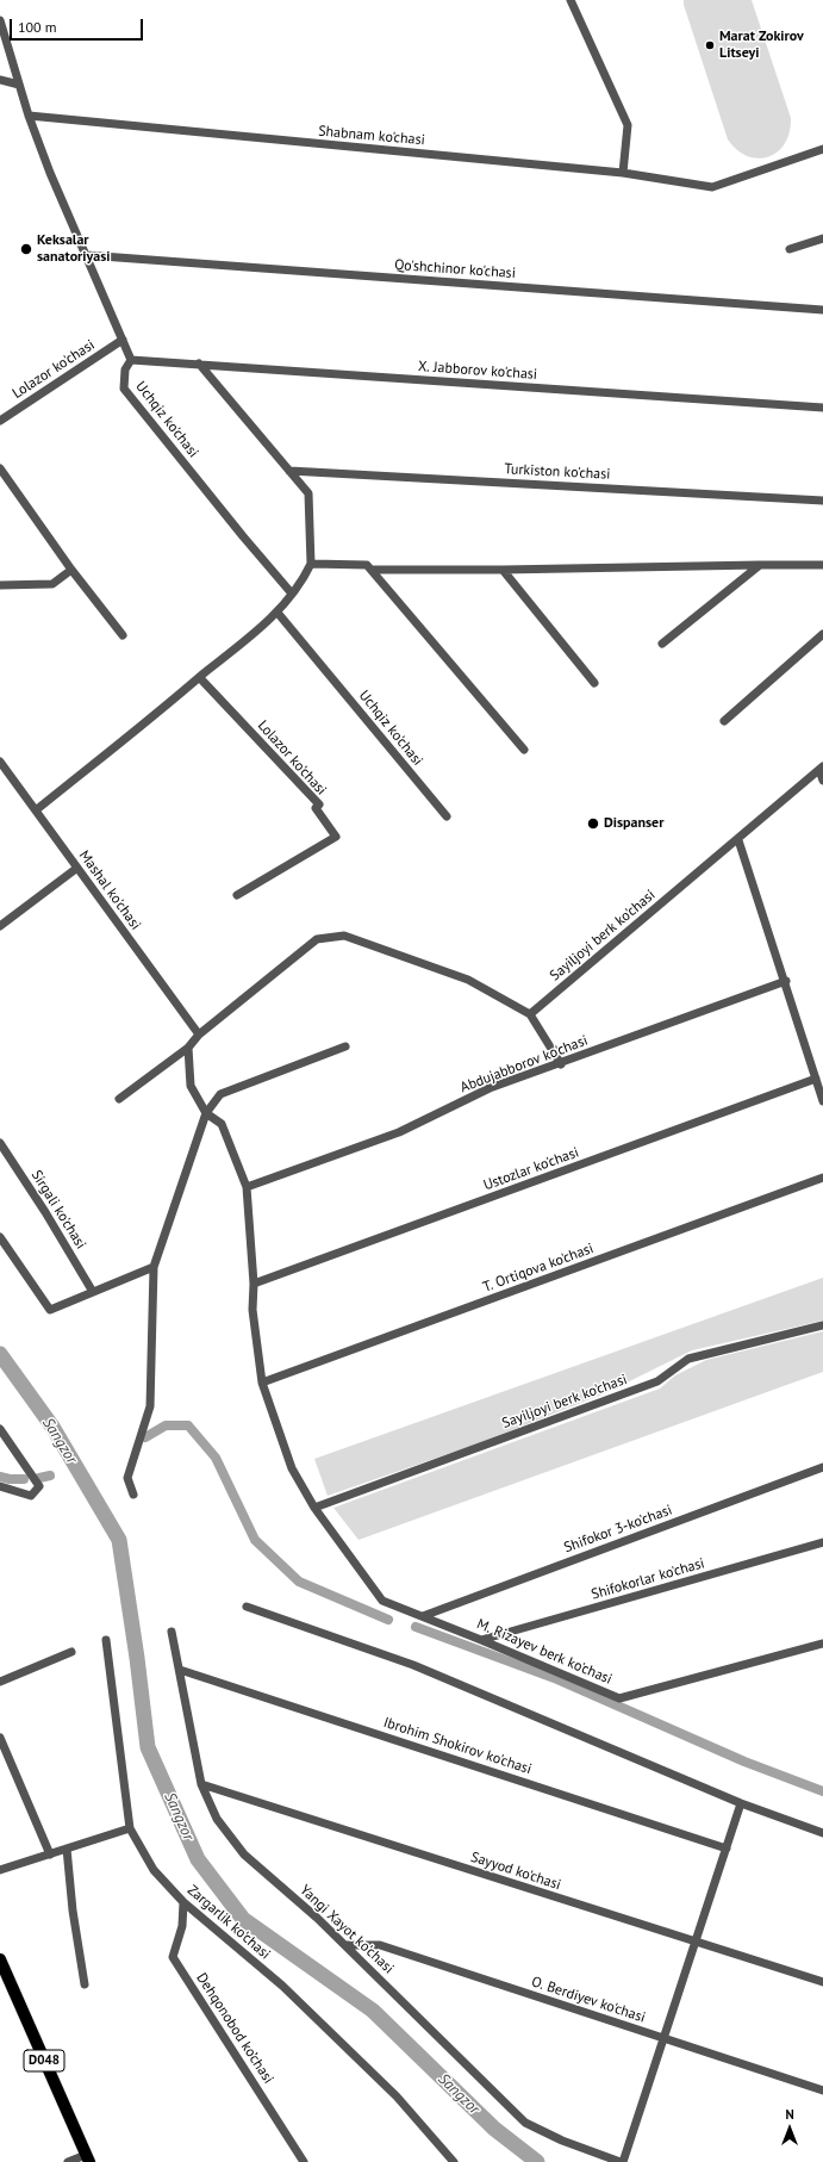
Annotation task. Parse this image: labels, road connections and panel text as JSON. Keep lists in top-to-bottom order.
{
  "streets": {
    "main road": ["D048"],
    "street": [
      "Shabnam ko'chasi",
      "Qo'shchinor ko'chasi",
      "Lolazor ko'chasi",
      "X. Jabborov ko'chasi",
      "Uchqiz ko'chasi",
      "Turkiston ko'chasi",
      "Mashal ko'chasi",
      "Sayiljoyi berk ko'chasi",
      "Abdujabborov ko'chasi",
      "Ustozlar ko'chasi",
      "Sirgali ko'chasi",
      "T. Ortiqova ko'chasi",
      "Shifokor 3-ko'chasi",
      "Shifokorlar ko'chasi",
      "M. Rizayev berk ko'chasi",
      "Ibrohim Shokirov ko'chasi",
      "Sayyod ko'chasi",
      "Zargarlik ko'chasi",
      "Yangi Xayot ko'chasi",
      "O. Berdiyev ko'chasi",
      "Dehqonobod ko’chasi"
    ]
  },
  "crossings": [
    ["X. Jabborov ko'chasi", "Uchqiz ko'chasi"],
    ["Sayiljoyi berk ko'chasi", "M. Rizayev berk ko'chasi"],
    ["Abdujabborov ko'chasi", "M. Rizayev berk ko'chasi"],
    ["Ustozlar ko'chasi", "M. Rizayev berk ko'chasi"],
    ["T. Ortiqova ko'chasi", "M. Rizayev berk ko'chasi"],
    ["Shifokor 3-ko'chasi", "M. Rizayev berk ko'chasi"],
    ["Shifokorlar ko'chasi", "M. Rizayev berk ko'chasi"],
    ["Ibrohim Shokirov ko'chasi", "Yangi Xayot ko'chasi"],
    ["Sayyod ko'chasi", "Yangi Xayot ko'chasi"],
    ["Zargarlik ko'chasi", "Dehqonobod ko’chasi"],
    ["Yangi Xayot ko'chasi", "O. Berdiyev ko'chasi"]
  ],
  "water": ["Sangzor"],
  "places": ["Marat Zokirov Litseyi", "Keksalar sanatoriyasi", "Dispanser"],
  "scale_bar": "100 m",
  "north": "top"
}
